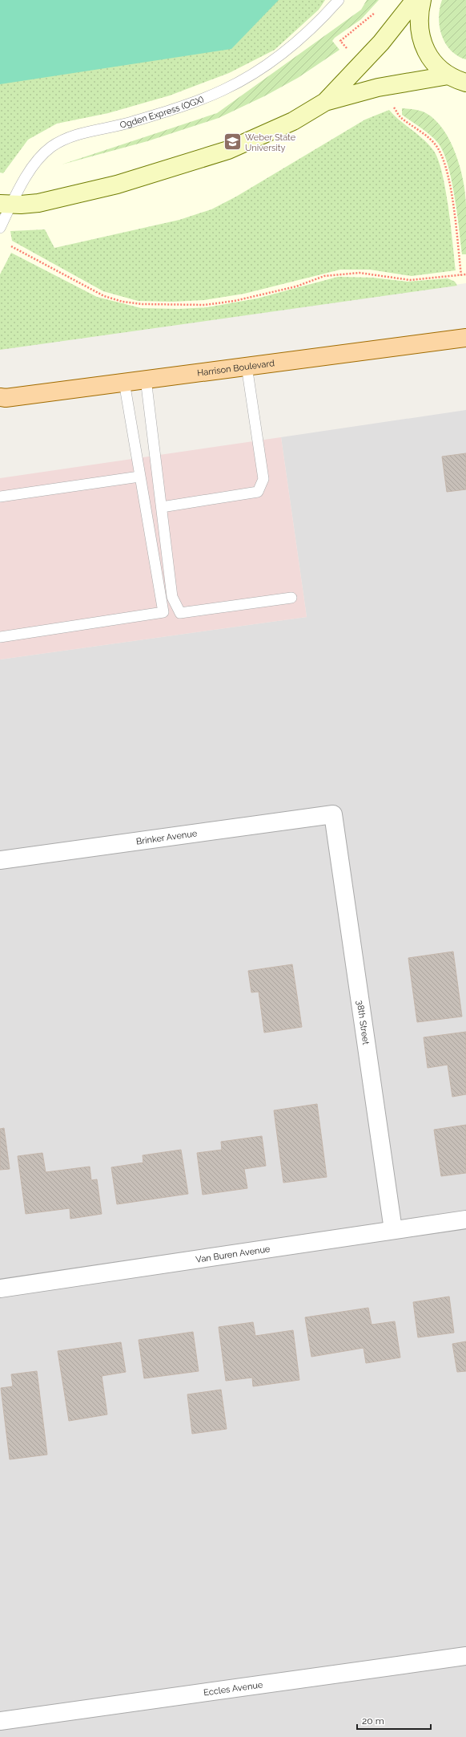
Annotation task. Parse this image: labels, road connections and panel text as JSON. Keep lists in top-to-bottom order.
{
  "streets": {
    "main road": ["Harrison Boulevard"],
    "street": [
      "Brinker Avenue",
      "38th Street",
      "Van Buren Avenue",
      "Eccles Avenue"
    ],
    "lane": ["Ogden Express (OGX)"]
  },
  "crossings": [
    ["Brinker Avenue", "38th Street"],
    ["38th Street", "Van Buren Avenue"]
  ],
  "places": {
    "school or university": ["Weber State University"]
  },
  "scale_bar": "20 m"
}
